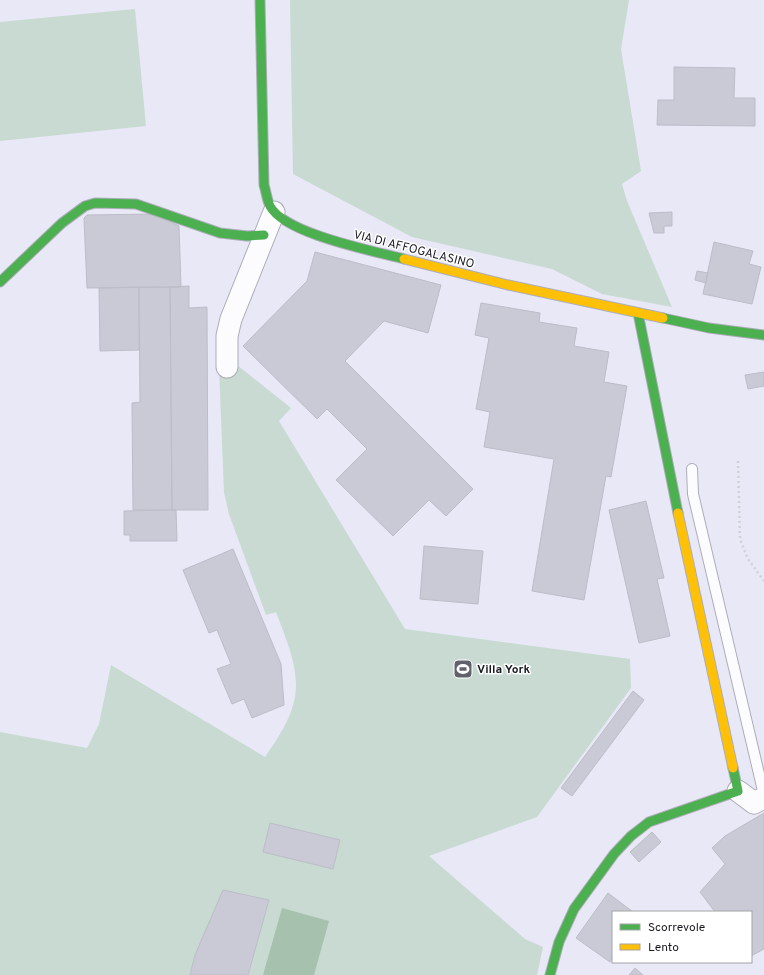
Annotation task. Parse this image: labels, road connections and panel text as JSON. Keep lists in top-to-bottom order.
{
  "streets": {
    "street": ["VIA DI AFFOGALASINO"]
  },
  "places": {
    "sports": ["Villa York"]
  },
  "legend": ["Scorrevole", "Lento"]
}
